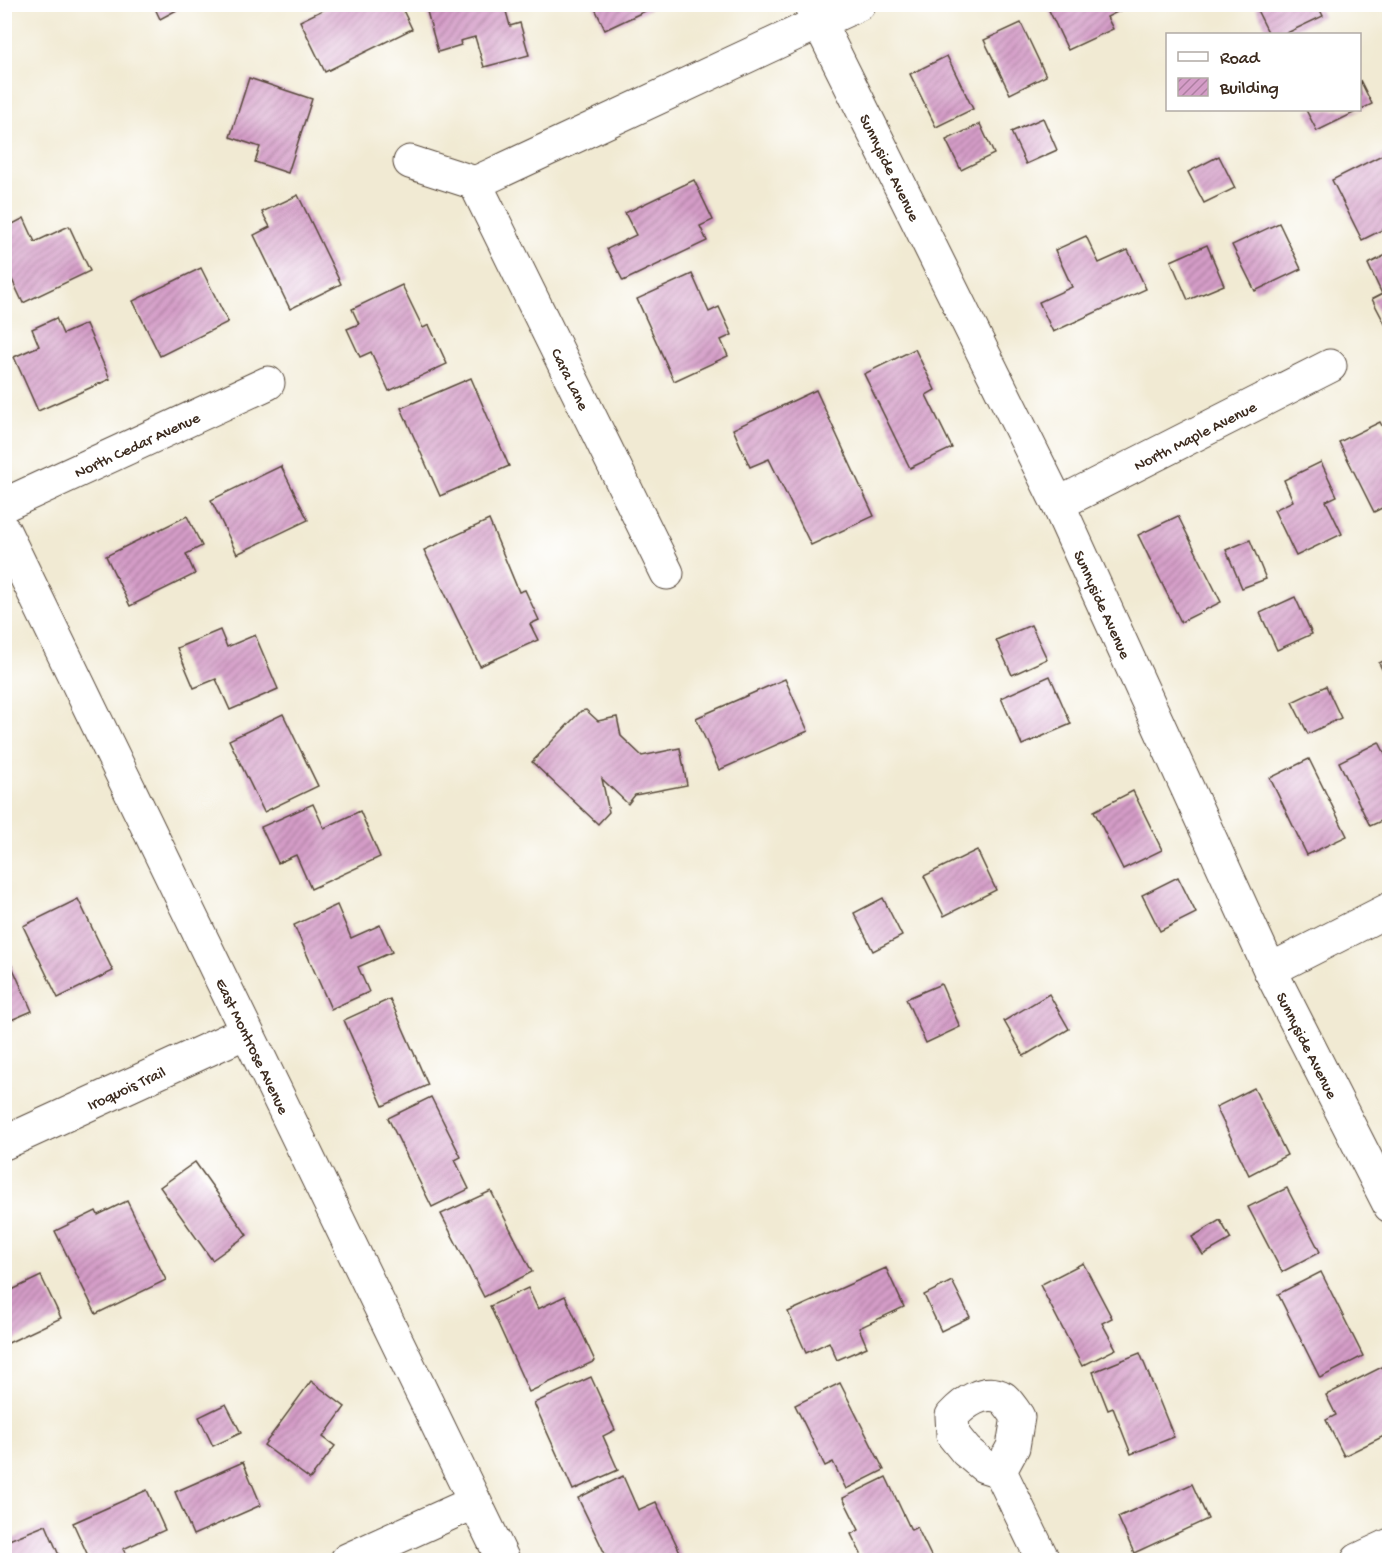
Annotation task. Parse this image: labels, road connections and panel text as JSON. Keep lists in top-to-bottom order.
{
  "streets": {
    "street": [
      "Sunnyside Avenue",
      "Cara Lane",
      "North Maple Avenue",
      "North Cedar Avenue",
      "East Montrose Avenue",
      "Iroquois Trail"
    ]
  },
  "crossings": [
    ["Sunnyside Avenue", "North Maple Avenue"],
    ["East Montrose Avenue", "Iroquois Trail"]
  ],
  "legend": ["Road", "Building"]
}
